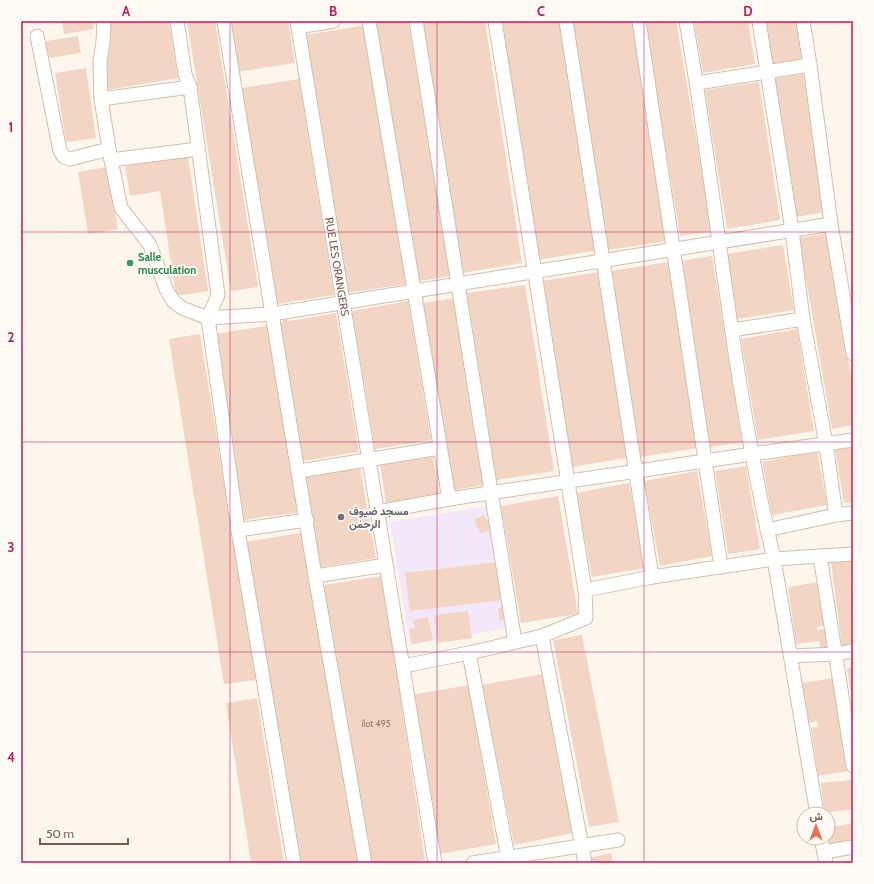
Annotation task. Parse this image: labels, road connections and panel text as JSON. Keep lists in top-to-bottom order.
{
  "streets": {
    "street": ["RUE LES ORANGERS"]
  },
  "places": ["Salle musculation", "مسجد ضيوف الرحمٰن"],
  "house_numbers": ["ilot 495"],
  "scale_bar": "50 m",
  "north": "top",
  "grid": {
    "columns": [
      "A",
      "B",
      "C",
      "D"
    ],
    "rows": [
      "1",
      "2",
      "3",
      "4"
    ]
  }
}
